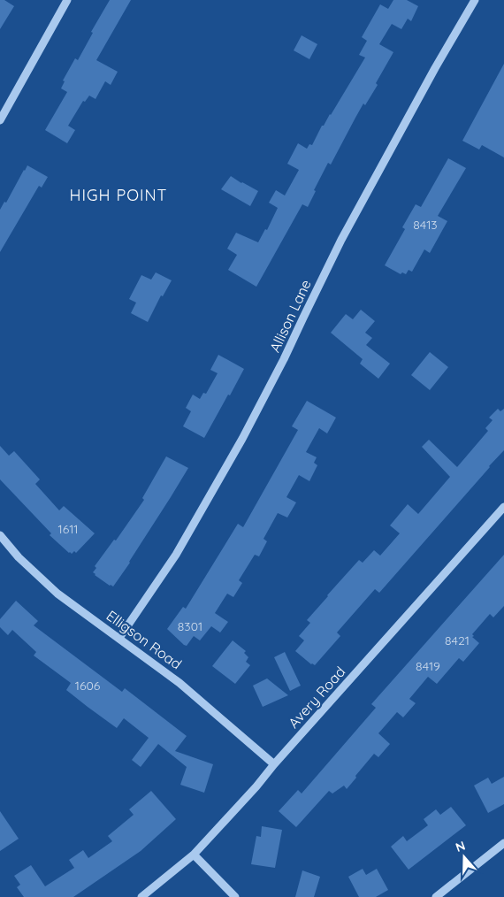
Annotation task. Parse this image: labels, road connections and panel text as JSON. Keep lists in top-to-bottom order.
{
  "streets": {
    "street": ["Allison Lane", "Elligson Road", "Avery Road"]
  },
  "crossings": [
    ["Allison Lane", "Elligson Road"],
    ["Elligson Road", "Avery Road"]
  ],
  "districts": ["HIGH POINT"],
  "house_numbers": [
    "8413",
    "1611",
    "8301",
    "8421",
    "8419",
    "1606"
  ],
  "north": "top"
}
